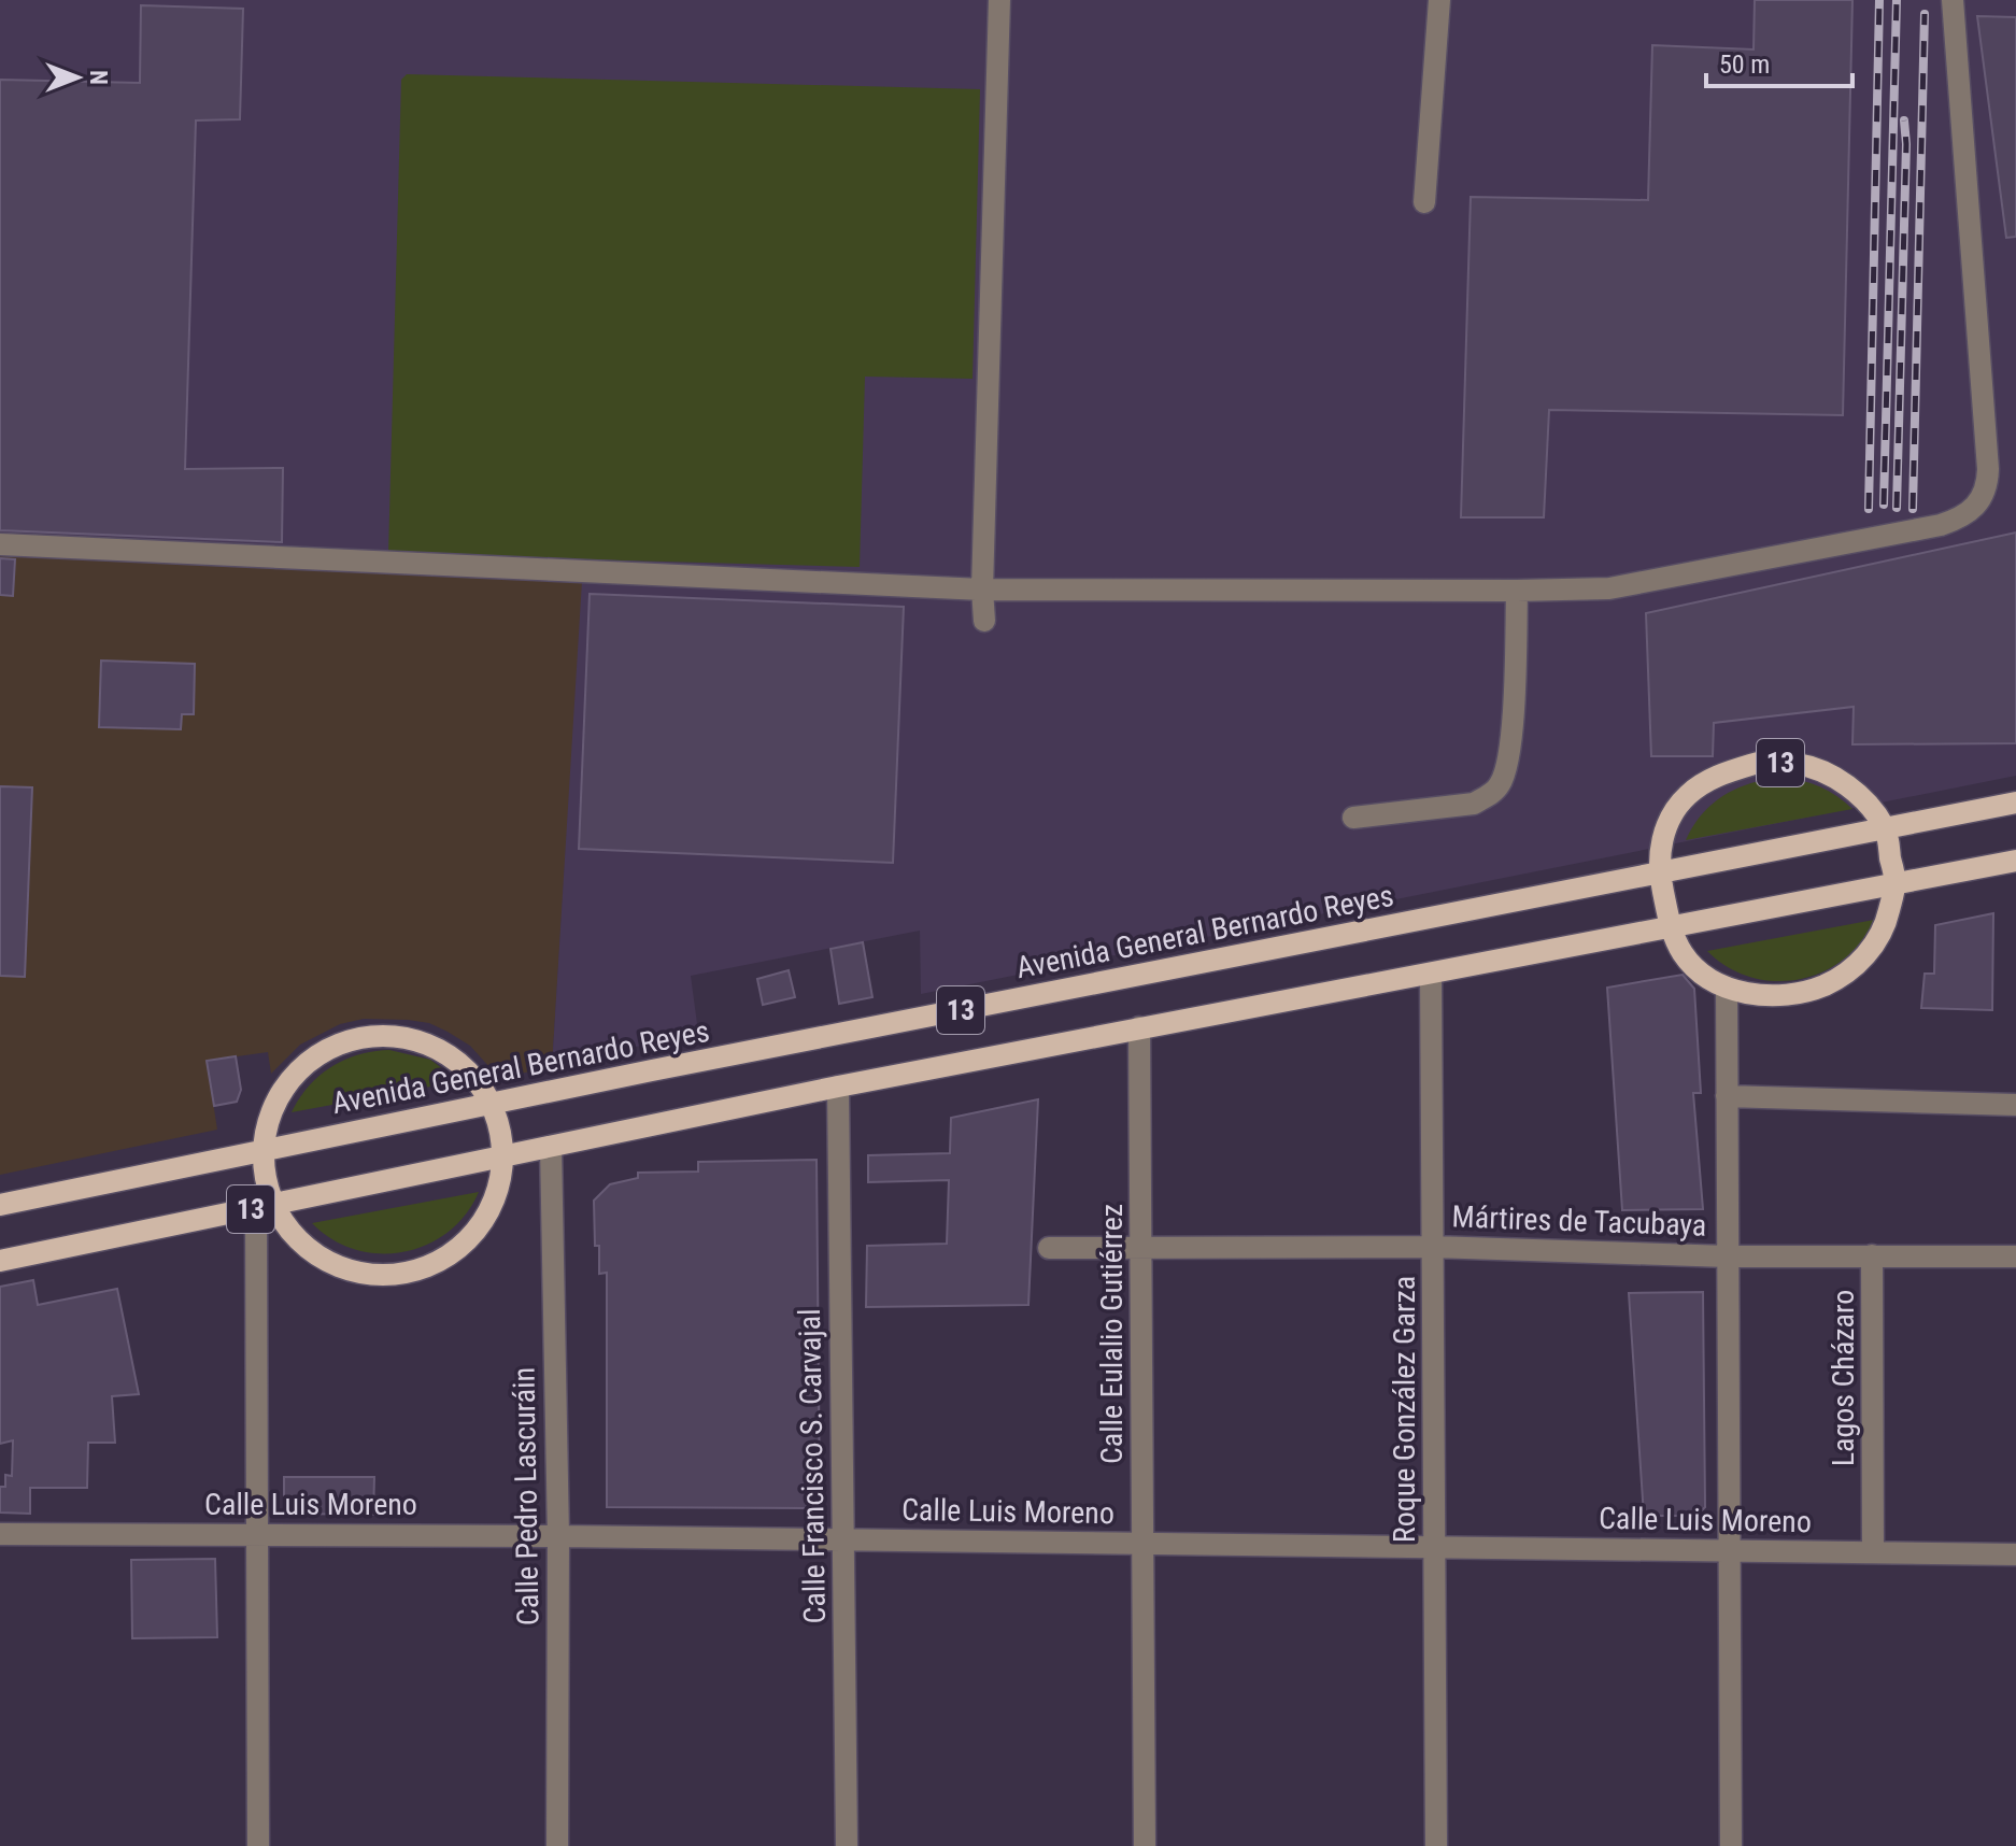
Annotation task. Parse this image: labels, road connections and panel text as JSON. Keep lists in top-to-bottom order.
{
  "streets": {
    "main road": ["13", "Avenida General Bernardo Reyes"],
    "street": [
      "Mártires de Tacubaya",
      "Calle Eulalio Gutiérrez",
      "Lagos Cházaro",
      "Roque González Garza",
      "Calle Francisco S. Carvajal",
      "Calle Pedro Lascuráin",
      "Calle Luis Moreno"
    ]
  },
  "crossings": [
    ["13", "Avenida General Bernardo Reyes"],
    ["13", "Calle Eulalio Gutiérrez"],
    ["13", "Roque González Garza"],
    ["13", "Calle Francisco S. Carvajal"],
    ["13", "Calle Pedro Lascuráin"],
    ["Mártires de Tacubaya", "Calle Eulalio Gutiérrez"],
    ["Mártires de Tacubaya", "Lagos Cházaro"],
    ["Mártires de Tacubaya", "Roque González Garza"],
    ["Calle Eulalio Gutiérrez", "Calle Luis Moreno"],
    ["Lagos Cházaro", "Calle Luis Moreno"],
    ["Roque González Garza", "Calle Luis Moreno"],
    ["Calle Francisco S. Carvajal", "Calle Luis Moreno"],
    ["Calle Pedro Lascuráin", "Calle Luis Moreno"]
  ],
  "scale_bar": "50 m",
  "north": "right"
}
